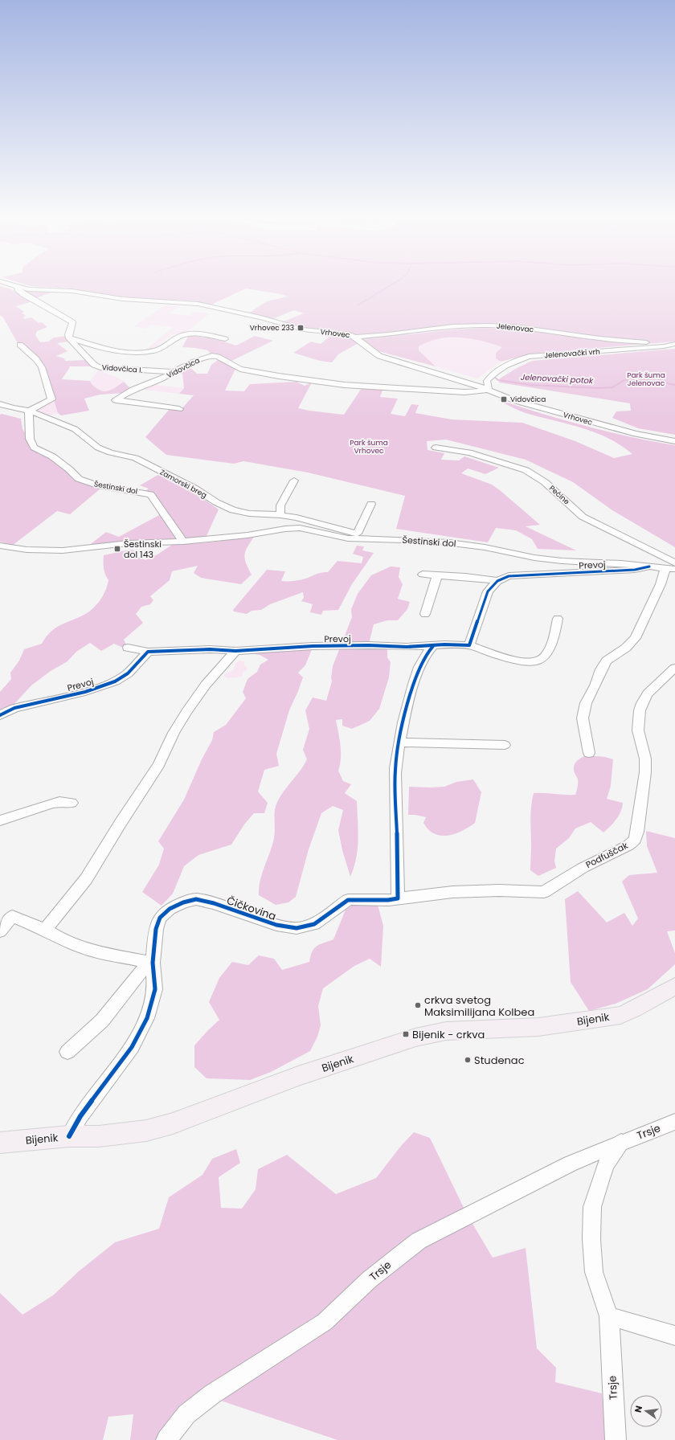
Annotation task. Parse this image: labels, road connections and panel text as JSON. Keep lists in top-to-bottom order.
{
  "streets": {
    "main road": ["Bijenik"],
    "street": [
      "Jelenovac",
      "Vrhovec",
      "Jelenovački vrh",
      "Vidovčica",
      "Vidovčica I.",
      "Zamorski breg",
      "Šestinski dol",
      "Pećine",
      "Prevoj",
      "Podfuščak",
      "Čičkovina",
      "Trsje"
    ]
  },
  "crossings": [
    ["Jelenovac", "Vrhovec"],
    ["Jelenovac", "Jelenovački vrh"],
    ["Vrhovec", "Jelenovački vrh"],
    ["Vrhovec", "Vidovčica"],
    ["Jelenovački vrh", "Vidovčica"],
    ["Vidovčica", "Vidovčica I."],
    ["Zamorski breg", "Šestinski dol"],
    ["Šestinski dol", "Pećine"],
    ["Šestinski dol", "Prevoj"],
    ["Podfuščak", "Čičkovina"],
    ["Čičkovina", "Bijenik"]
  ],
  "water": ["Jelenovački potok"],
  "parks": ["Park šuma Jelenovac", "Park šuma Vrhovec"],
  "places": {
    "transit": [
      "Vrhovec 233",
      "Vidovčica",
      "Šestinski dol 143",
      "Bijenik - crkva"
    ],
    "other": ["crkva svetog Maksimilijana Kolbea", "Studenac"]
  },
  "north": "left"
}
